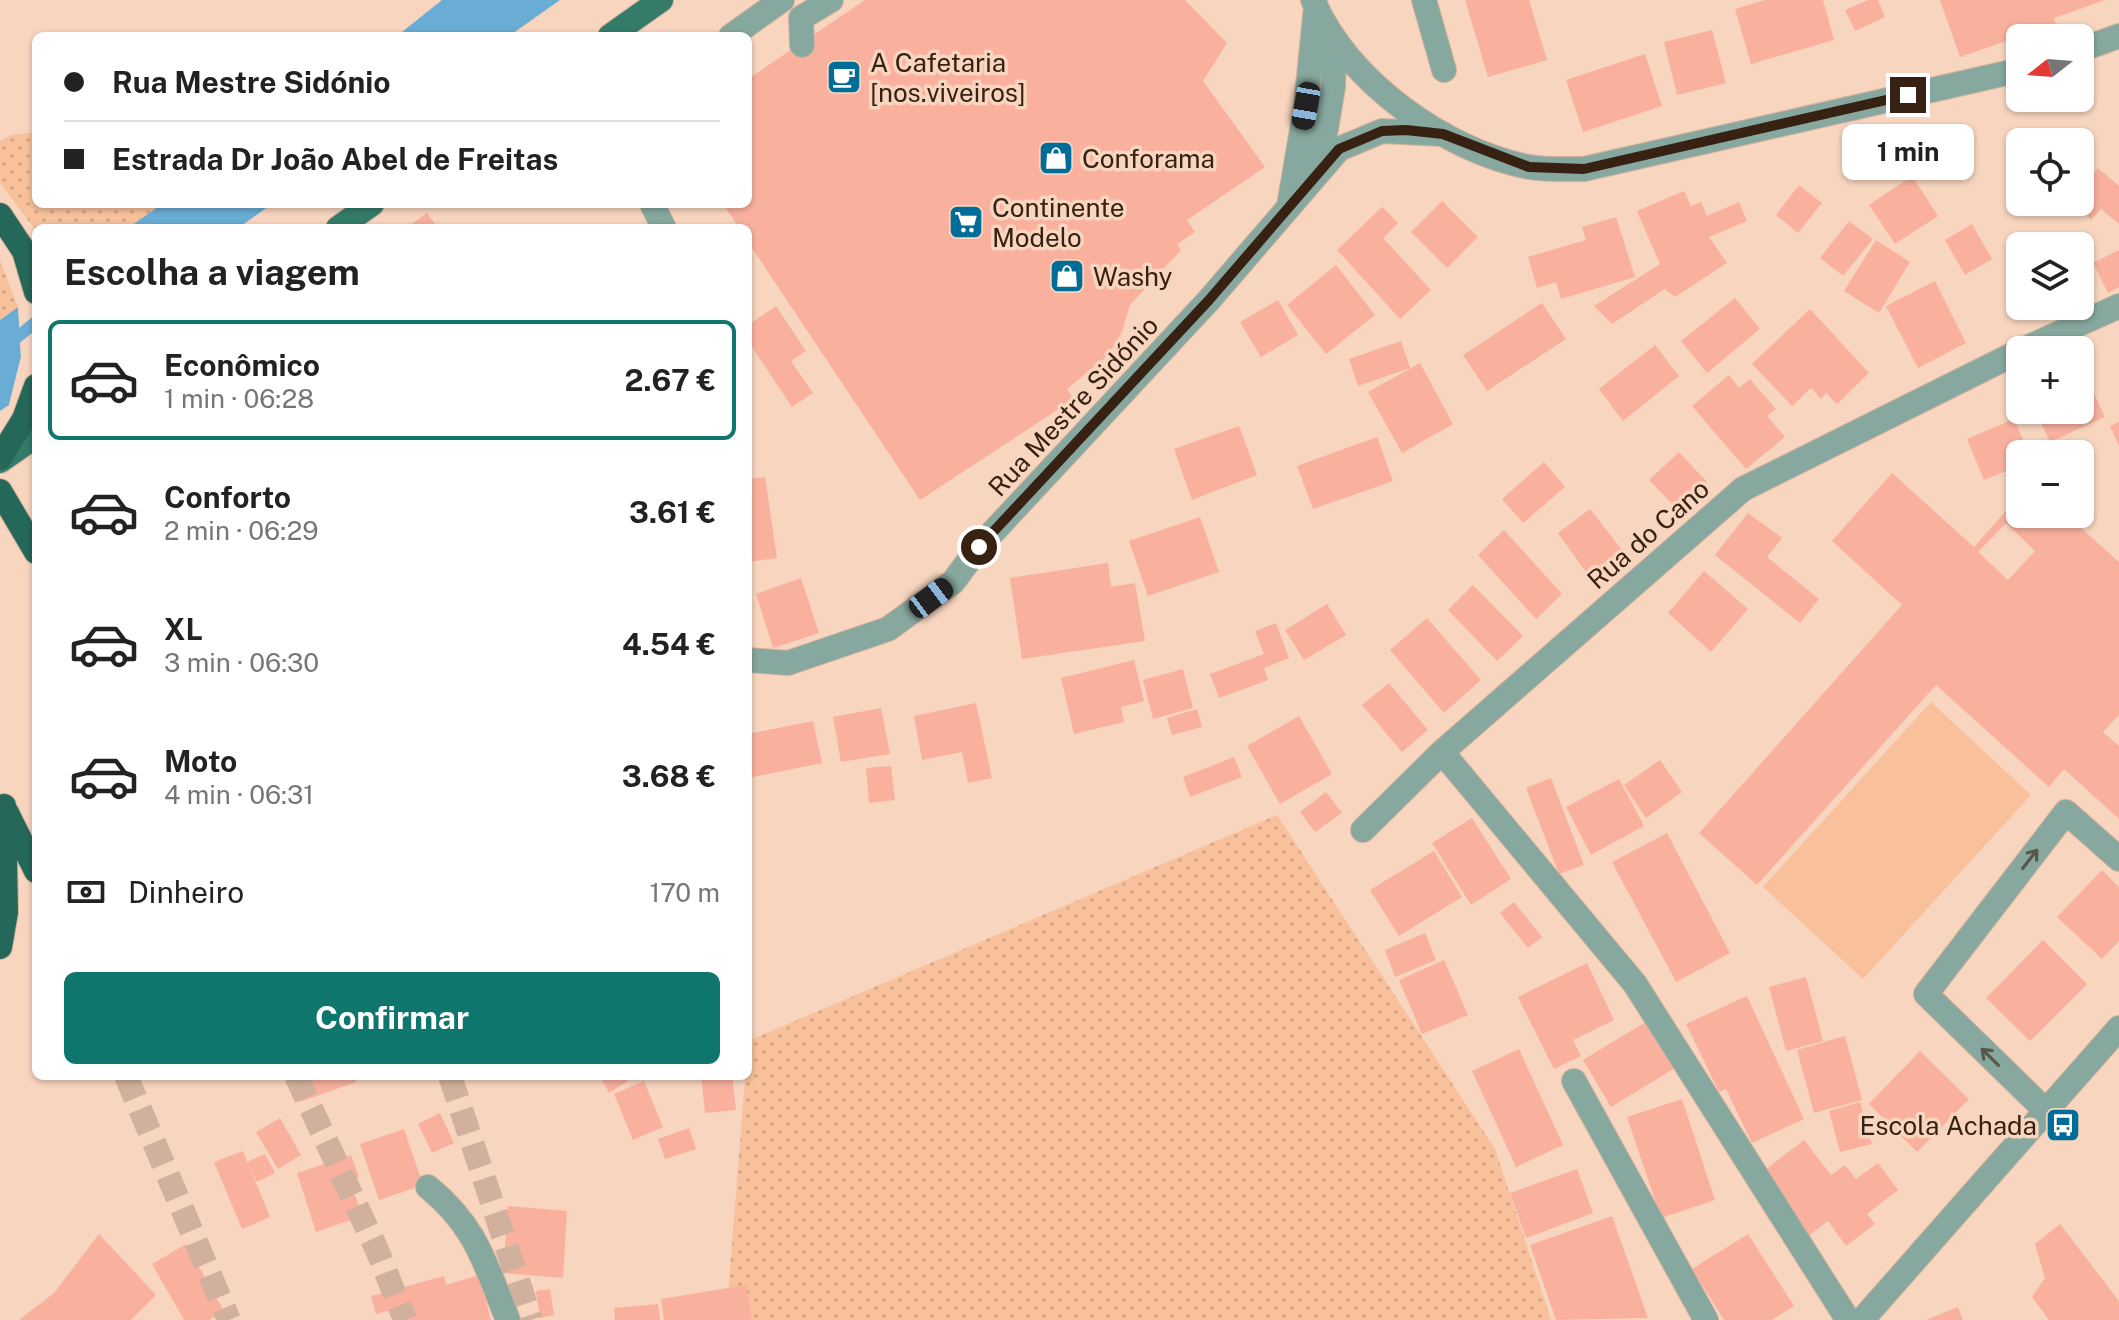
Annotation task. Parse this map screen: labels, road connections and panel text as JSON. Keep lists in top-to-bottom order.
{
  "streets": {
    "street": ["Rua Mestre Sidónio", "Rua do Cano"]
  },
  "places": {
    "cafe": ["A Cafetaria [nos.viveiros]"],
    "shop": ["Conforama", "Washy"],
    "supermarket": ["Continente Modelo"],
    "bus stop": ["Escola Achada"]
  },
  "north": "left",
  "page": {
    "map_buttons": ["+", "−"],
    "banner": ["Rua Mestre Sidónio", "Estrada Dr João Abel de Freitas"],
    "bubble": "1 min",
    "heading": "Escolha a viagem",
    "list": [
      {
        "name": "Econômico",
        "note": "1 min · 06:28",
        "value": "2.67 €"
      },
      {
        "name": "Conforto",
        "note": "2 min · 06:29",
        "value": "3.61 €"
      },
      {
        "name": "XL",
        "note": "3 min · 06:30",
        "value": "4.54 €"
      },
      {
        "name": "Moto",
        "note": "4 min · 06:31",
        "value": "3.68 €"
      }
    ],
    "pay": ["Dinheiro", "170 m"],
    "buttons": "Confirmar"
  }
}
